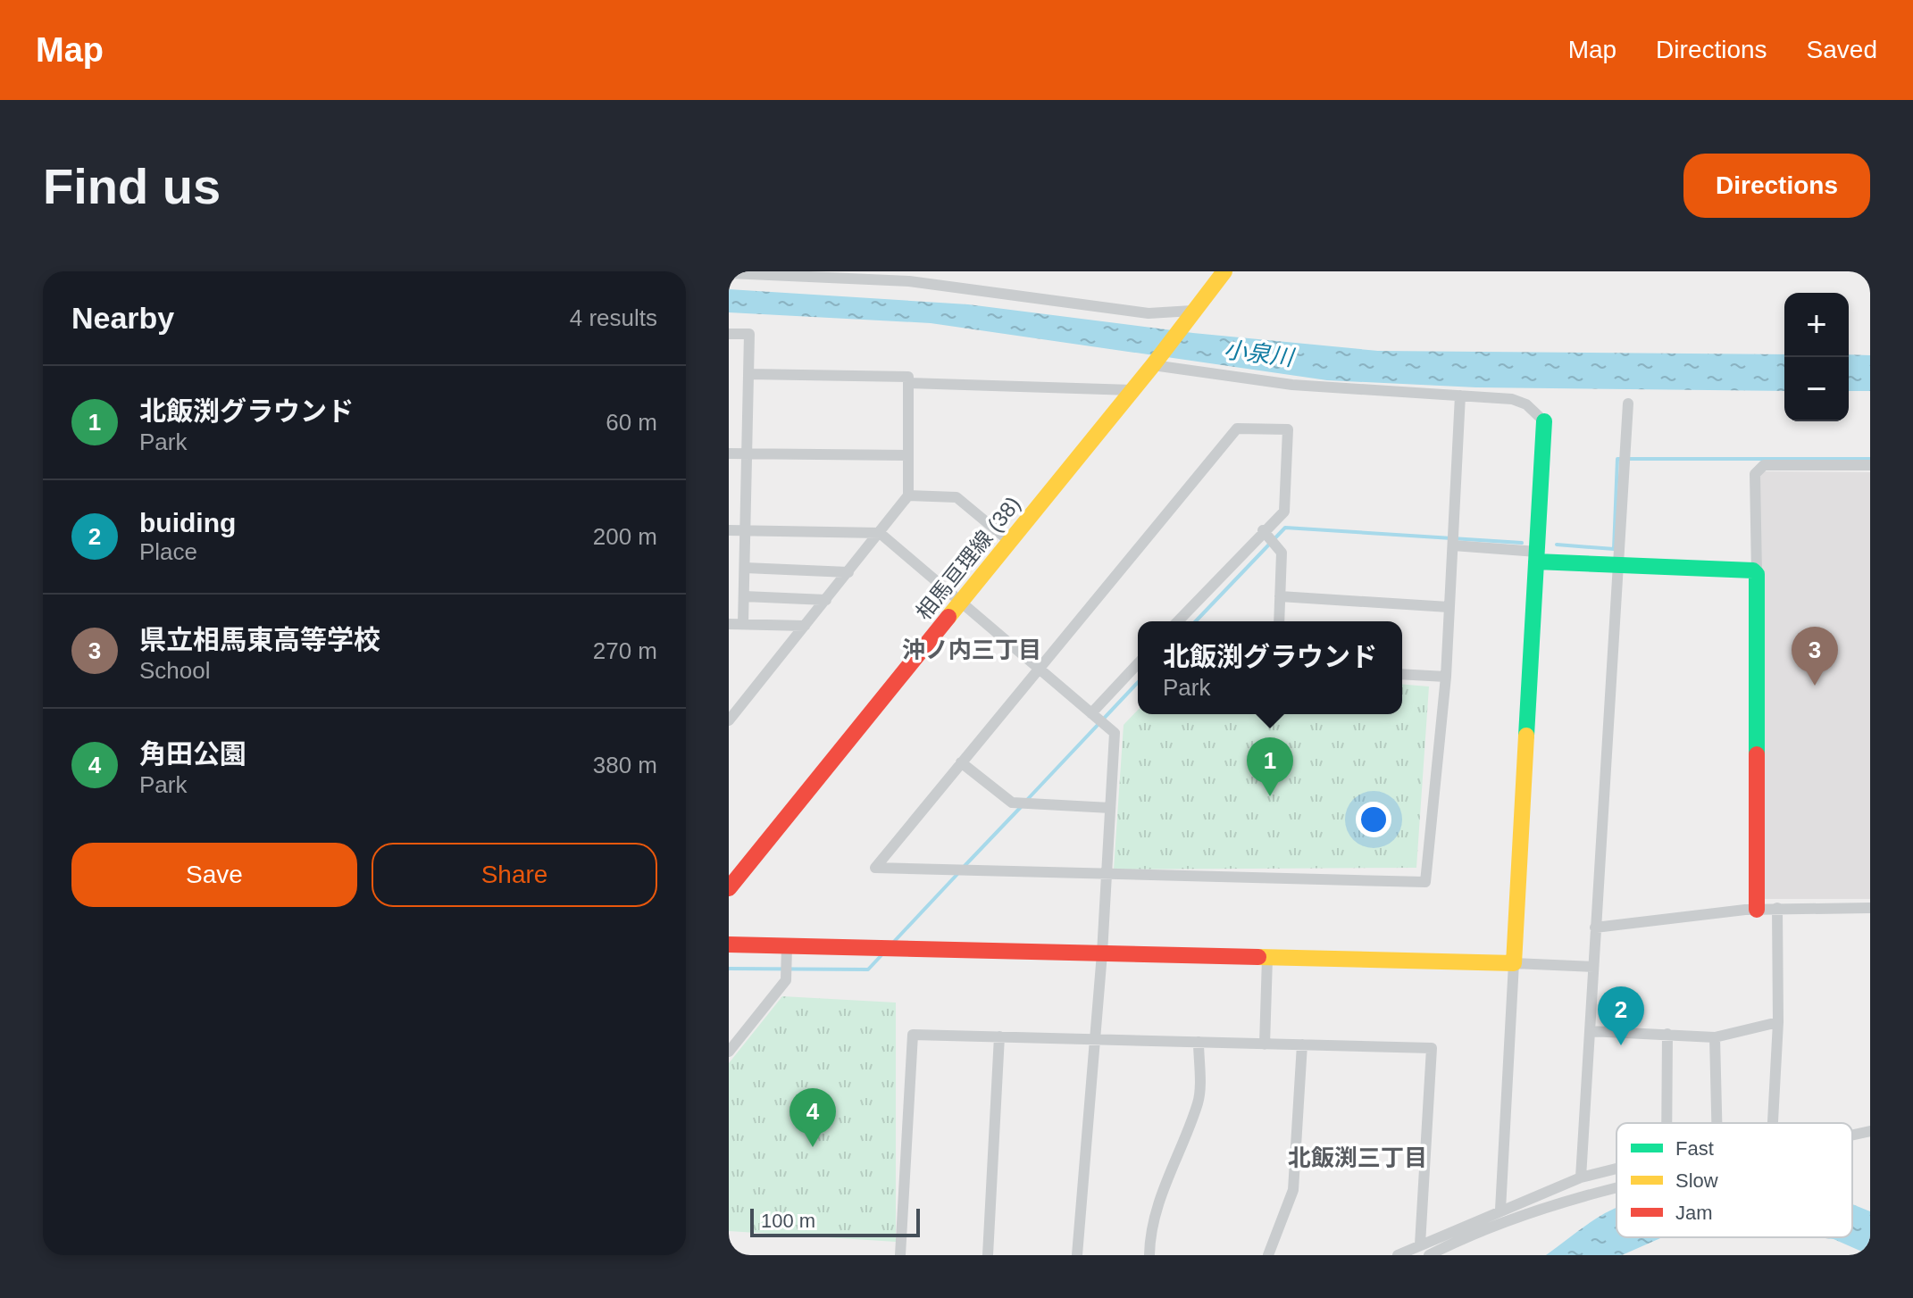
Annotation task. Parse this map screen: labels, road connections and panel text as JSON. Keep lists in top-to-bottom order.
{
  "streets": {
    "street": ["相馬亘理線 (38)"]
  },
  "districts": ["沖ノ内三丁目", "北飯渕三丁目"],
  "water": ["小泉川"],
  "legend": ["Fast", "Slow", "Jam"],
  "scale_bar": "100 m",
  "page": {
    "header": "Map",
    "nav": ["Map", "Directions", "Saved"],
    "buttons": [
      "Directions",
      ["Save", "Share"]
    ],
    "title": "Find us",
    "heading": ["Nearby", "4 results"],
    "map_buttons": ["+", "−"],
    "list": [
      {
        "mark": "1",
        "name": "北飯渕グラウンド",
        "note": "Park",
        "value": "60 m"
      },
      {
        "mark": "2",
        "name": "buiding",
        "note": "Place",
        "value": "200 m"
      },
      {
        "mark": "3",
        "name": "県立相馬東高等学校",
        "note": "School",
        "value": "270 m"
      },
      {
        "mark": "4",
        "name": "角田公園",
        "note": "Park",
        "value": "380 m"
      }
    ],
    "popup": ["北飯渕グラウンド", "Park"],
    "pins": [
      "3",
      "1",
      "2",
      "4"
    ],
    "scale": "100 m"
  }
}
